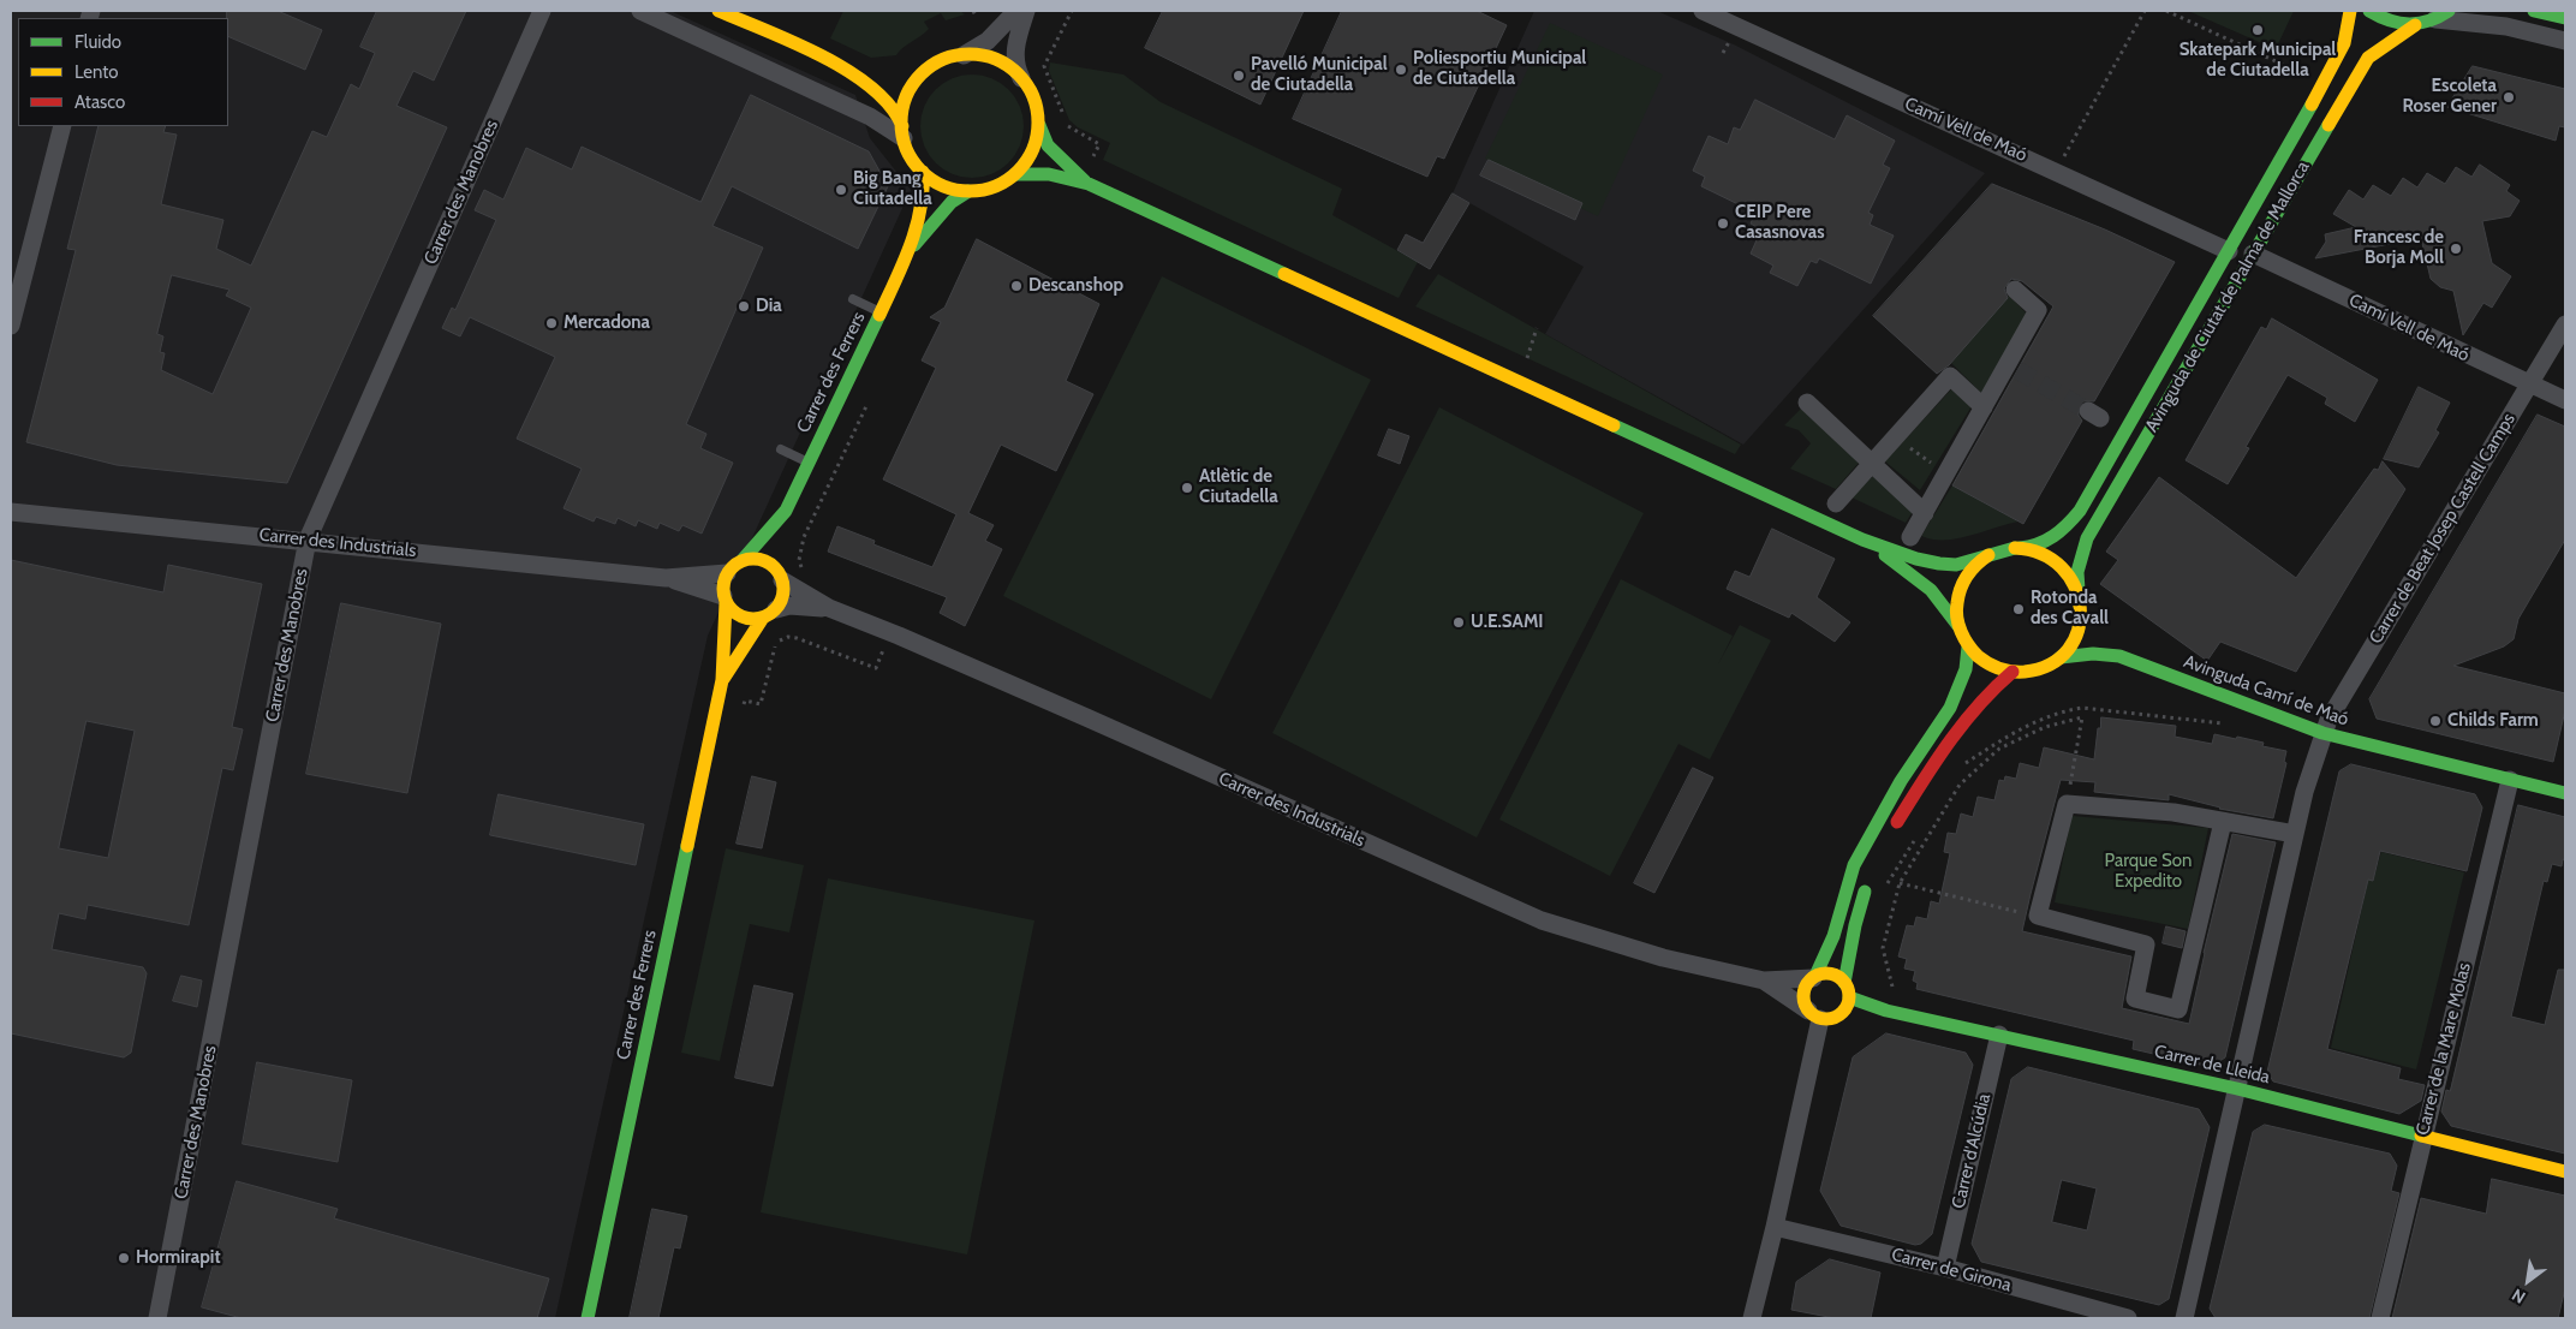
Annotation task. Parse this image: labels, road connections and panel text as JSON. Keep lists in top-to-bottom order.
{
  "streets": {
    "street": [
      "Camí Vell de Maó",
      "Carrer des Manobres",
      "Avinguda de Ciutat de Palma de Mallorca",
      "Carrer des Ferrers",
      "Carrer de Beat Josep Castell Camps",
      "Carrer des Industrials",
      "Avinguda Camí de Maó",
      "Carrer de la Mare Molas",
      "Carrer de Lleida",
      "Carrer d'Alcúdia",
      "Carrer de Girona"
    ]
  },
  "crossings": [
    ["Camí Vell de Maó", "Avinguda de Ciutat de Palma de Mallorca"],
    ["Camí Vell de Maó", "Carrer de Beat Josep Castell Camps"],
    ["Carrer des Manobres", "Carrer des Industrials"],
    ["Avinguda de Ciutat de Palma de Mallorca", "Avinguda Camí de Maó"],
    ["Carrer des Ferrers", "Carrer des Industrials"],
    ["Carrer de Beat Josep Castell Camps", "Avinguda Camí de Maó"],
    ["Carrer de Beat Josep Castell Camps", "Carrer de Lleida"],
    ["Carrer des Industrials", "Carrer de Lleida"],
    ["Avinguda Camí de Maó", "Carrer de la Mare Molas"],
    ["Carrer de la Mare Molas", "Carrer de Lleida"],
    ["Carrer de Lleida", "Carrer d'Alcúdia"],
    ["Carrer d'Alcúdia", "Carrer de Girona"]
  ],
  "parks": ["Parque Son Expedito"],
  "places": [
    "Skatepark Municipal de Ciutadella",
    "Poliesportiu Municipal de Ciutadella",
    "Pavelló Municipal de Ciutadella",
    "Escoleta Roser Gener",
    "Big Bang Ciutadella",
    "CEIP Pere Casasnovas",
    "Francesc de Borja Moll",
    "Descanshop",
    "Dia",
    "Mercadona",
    "Atlètic de Ciutadella",
    "Rotonda des Cavall",
    "U.E.SAMI",
    "Childs Farm",
    "Hormirapit"
  ],
  "legend": ["Fluido", "Lento", "Atasco"],
  "north": "bottom left"
}
